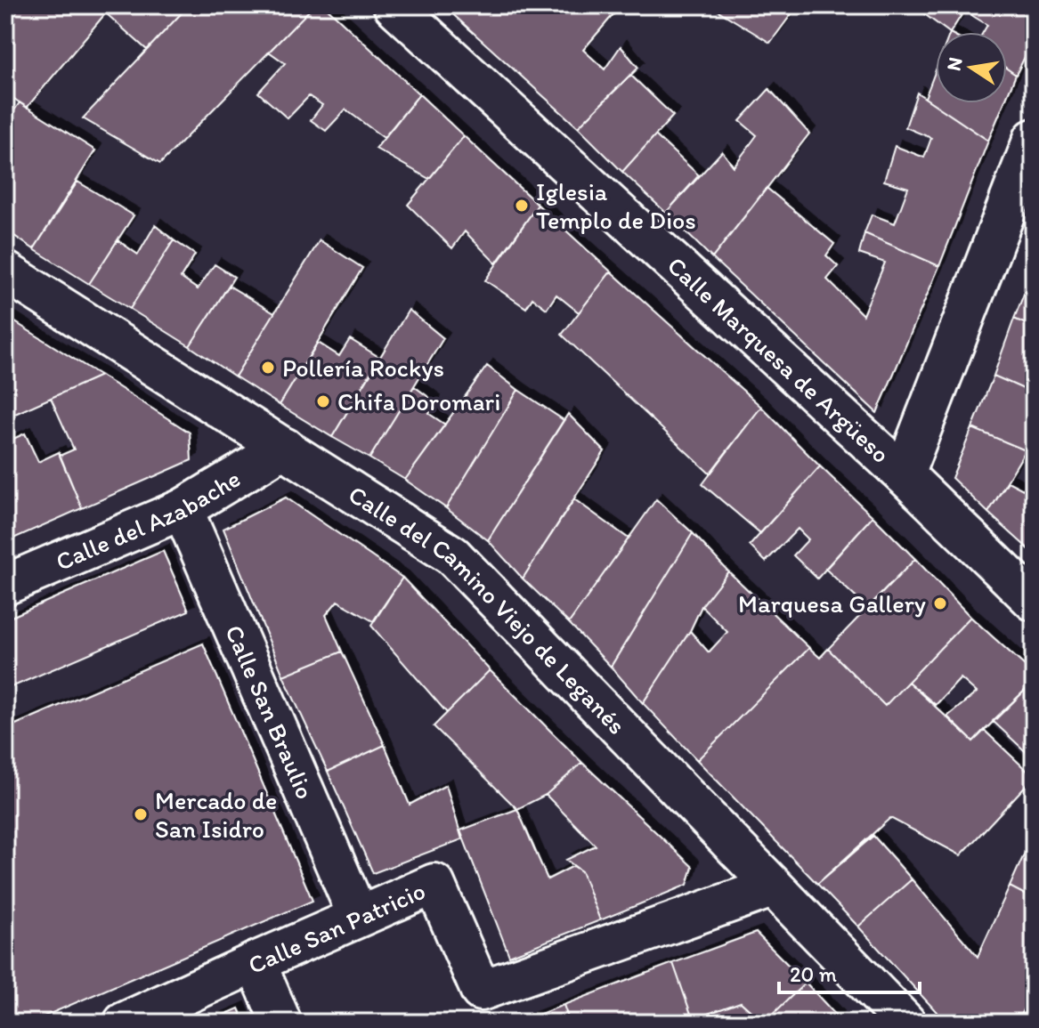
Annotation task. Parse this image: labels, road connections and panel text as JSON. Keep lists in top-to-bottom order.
{
  "streets": {
    "street": [
      "Calle Marquesa de Argüeso",
      "Calle del Azabache",
      "Calle del Camino Viejo de Leganés",
      "Calle San Braulio",
      "Calle San Patricio"
    ]
  },
  "crossings": [
    ["Calle del Azabache", "Calle del Camino Viejo de Leganés"],
    ["Calle del Azabache", "Calle San Braulio"],
    ["Calle del Camino Viejo de Leganés", "Calle San Patricio"],
    ["Calle San Braulio", "Calle San Patricio"]
  ],
  "places": [
    "Iglesia Templo de Dios",
    "Pollería Rockys",
    "Chifa Doromari",
    "Marquesa Gallery",
    "Mercado de San Isidro"
  ],
  "scale_bar": "20 m",
  "north": "left"
}
